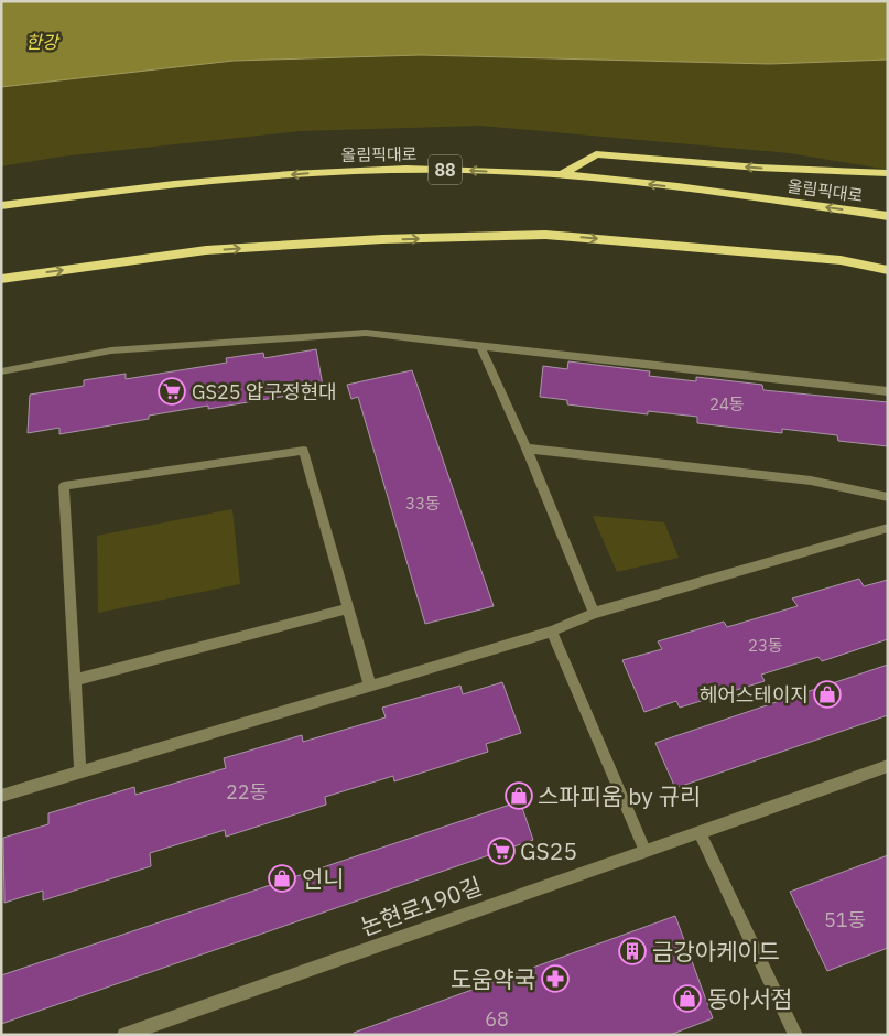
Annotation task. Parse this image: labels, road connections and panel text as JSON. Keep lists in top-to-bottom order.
{
  "streets": {
    "highway": ["올림픽대로", "88"],
    "street": ["논현로190길"]
  },
  "water": ["한강"],
  "places": {
    "supermarket": ["GS25 압구정현대", "GS25"],
    "shop": [
      "헤어스테이지",
      "스파피움 by 규리",
      "언니",
      "동아서점"
    ],
    "building": ["금강아케이드"],
    "pharmacy": ["도움약국"]
  },
  "house_numbers": [
    "24동",
    "33동",
    "23동",
    "22동",
    "51동",
    "68"
  ]
}
